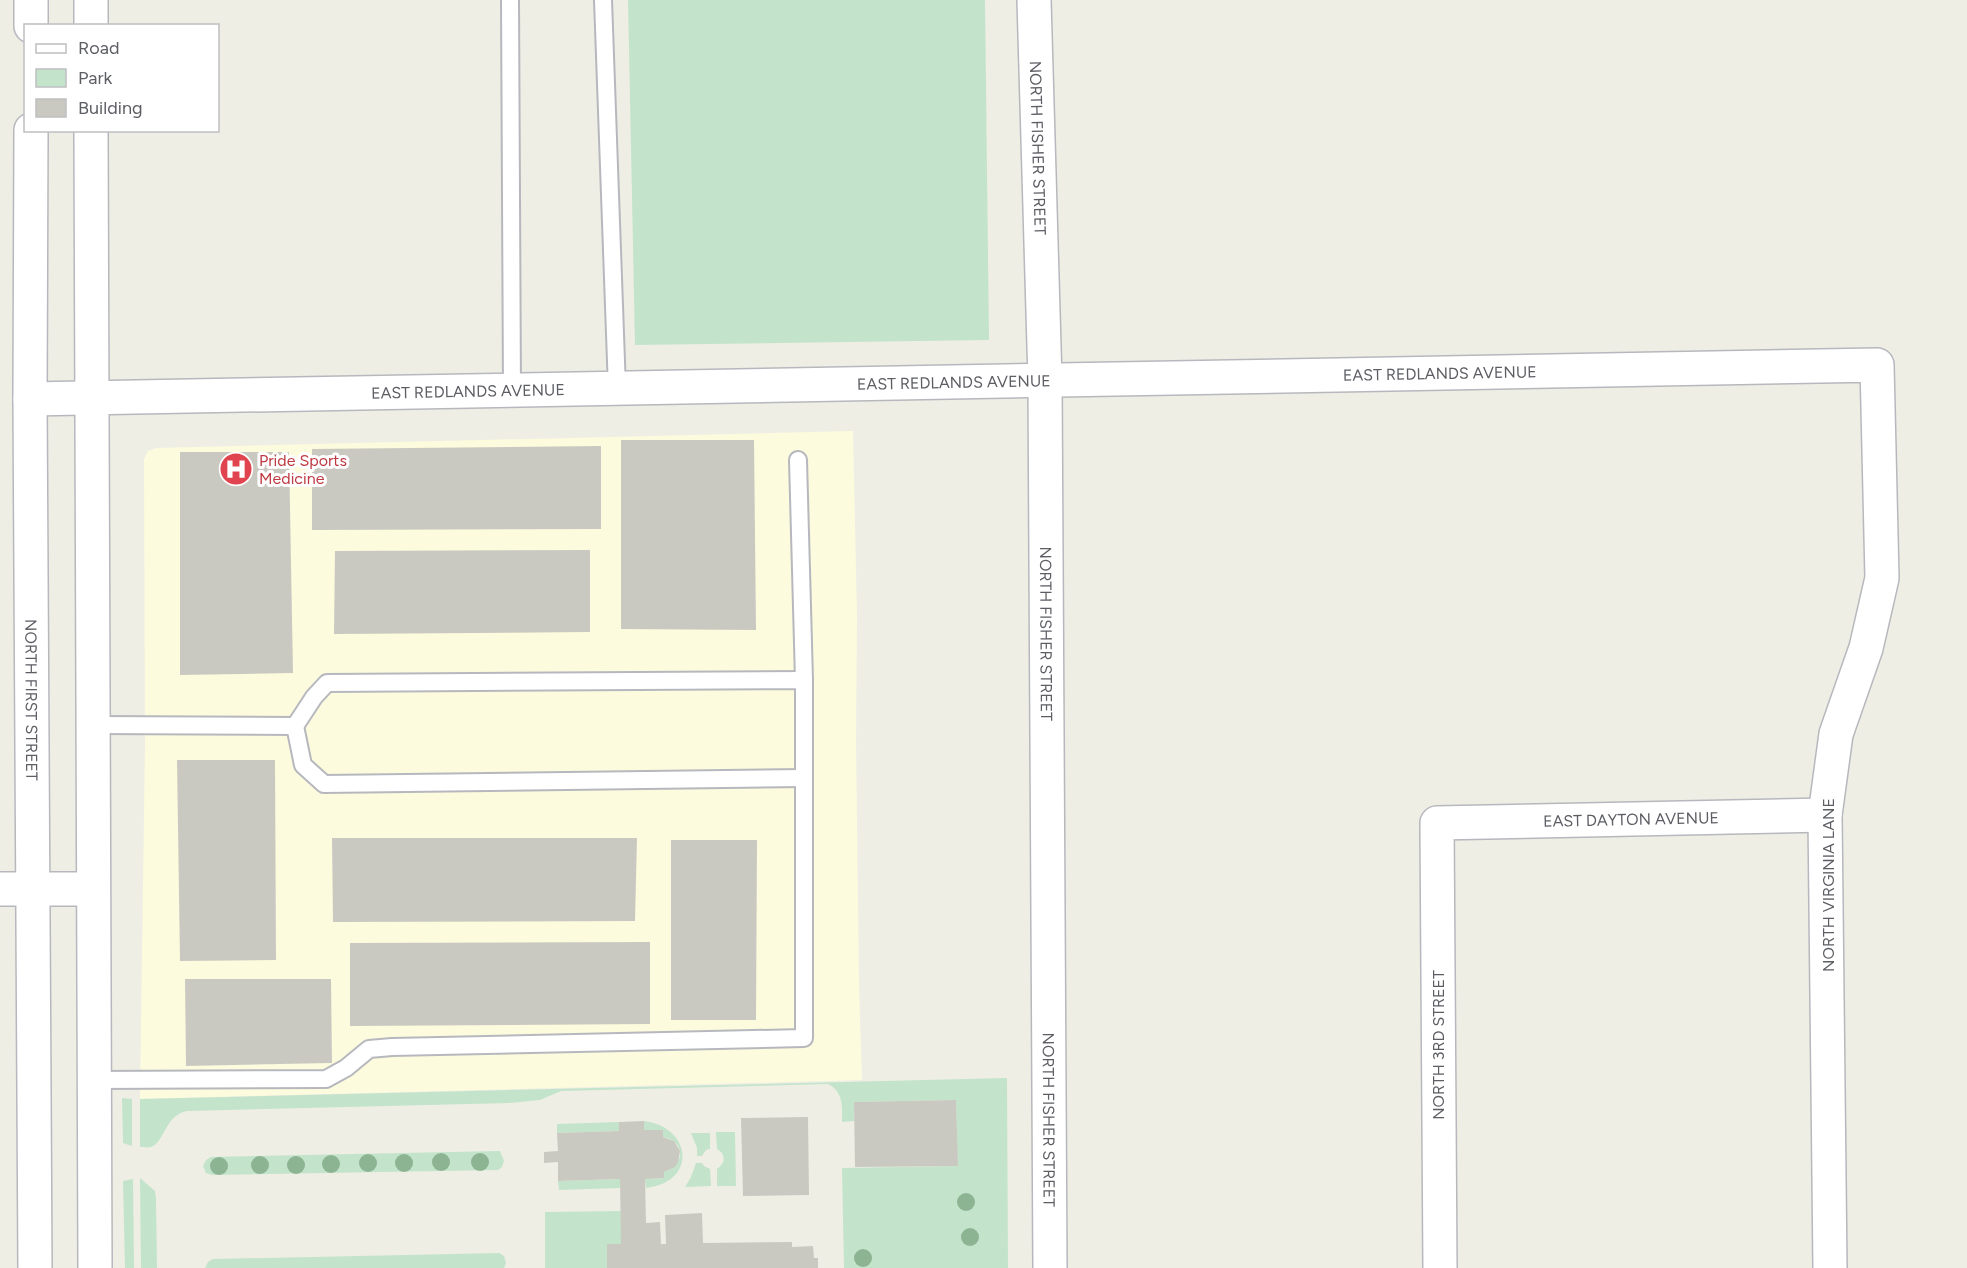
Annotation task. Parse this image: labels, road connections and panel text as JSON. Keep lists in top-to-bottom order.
{
  "streets": {
    "street": [
      "NORTH FISHER STREET",
      "EAST REDLANDS AVENUE",
      "NORTH FIRST STREET",
      "EAST DAYTON AVENUE",
      "NORTH VIRGINIA LANE",
      "NORTH 3RD STREET"
    ]
  },
  "crossings": [
    ["NORTH FISHER STREET", "EAST REDLANDS AVENUE"],
    ["EAST REDLANDS AVENUE", "NORTH FIRST STREET"],
    ["EAST REDLANDS AVENUE", "NORTH VIRGINIA LANE"],
    ["EAST DAYTON AVENUE", "NORTH VIRGINIA LANE"],
    ["EAST DAYTON AVENUE", "NORTH 3RD STREET"]
  ],
  "places": {
    "hospital": ["Pride Sports Medicine"]
  },
  "legend": ["Road", "Park", "Building"]
}
